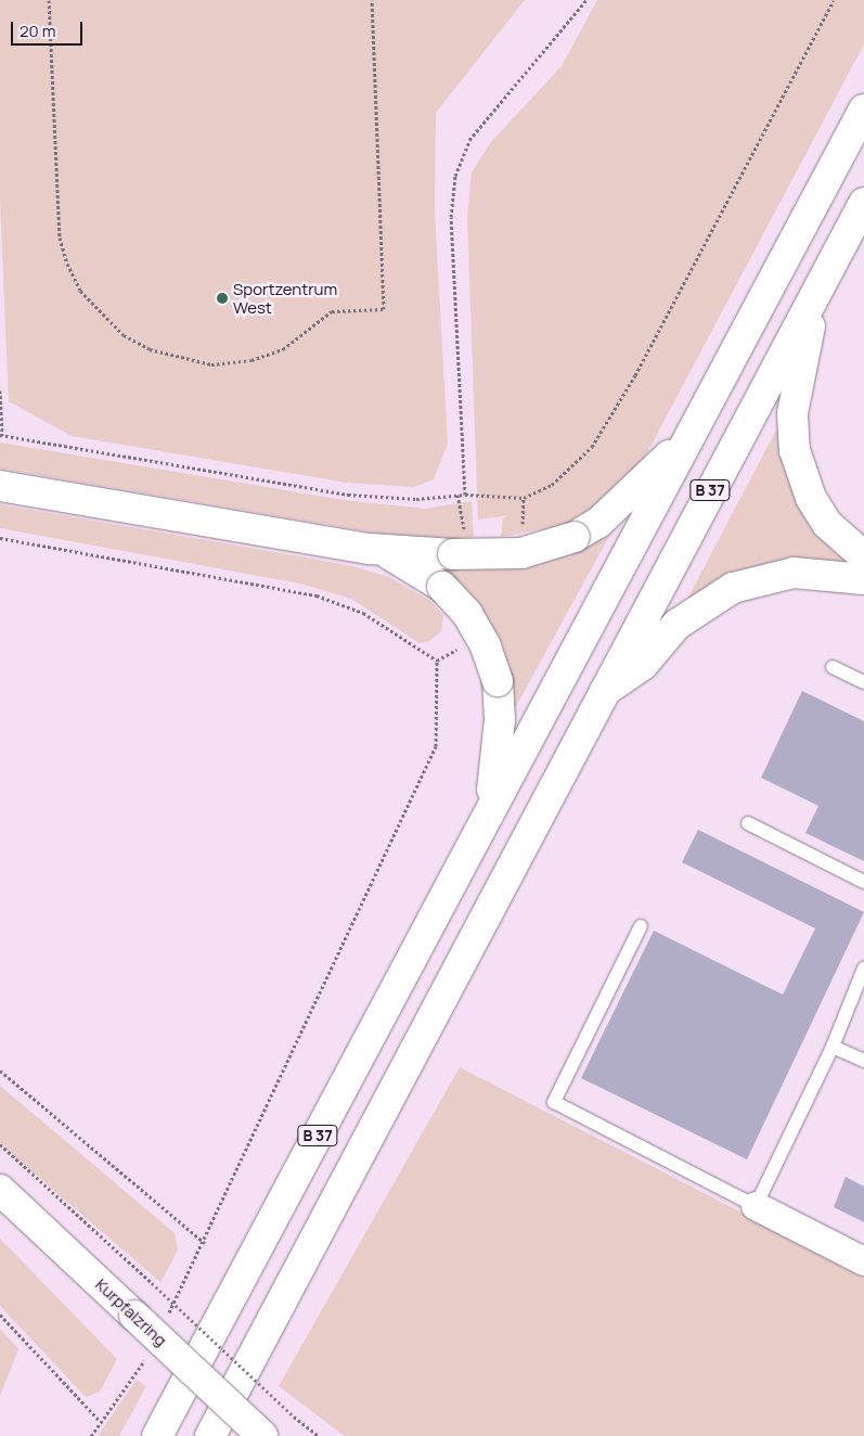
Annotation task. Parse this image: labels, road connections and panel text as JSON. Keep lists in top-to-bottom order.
{
  "streets": {
    "main road": ["B 37", "Kurpfalzring"]
  },
  "places": ["Sportzentrum West"],
  "scale_bar": "20 m"
}
